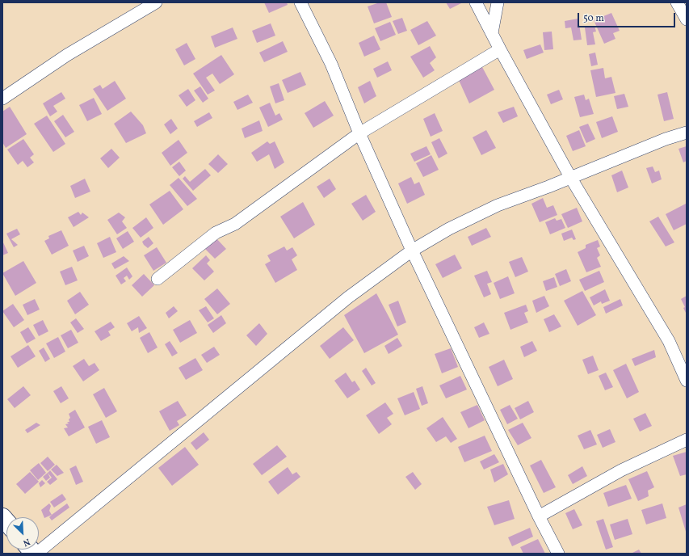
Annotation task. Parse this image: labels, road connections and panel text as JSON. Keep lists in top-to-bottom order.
{
  "scale_bar": "50 m",
  "north": "bottom right"
}
